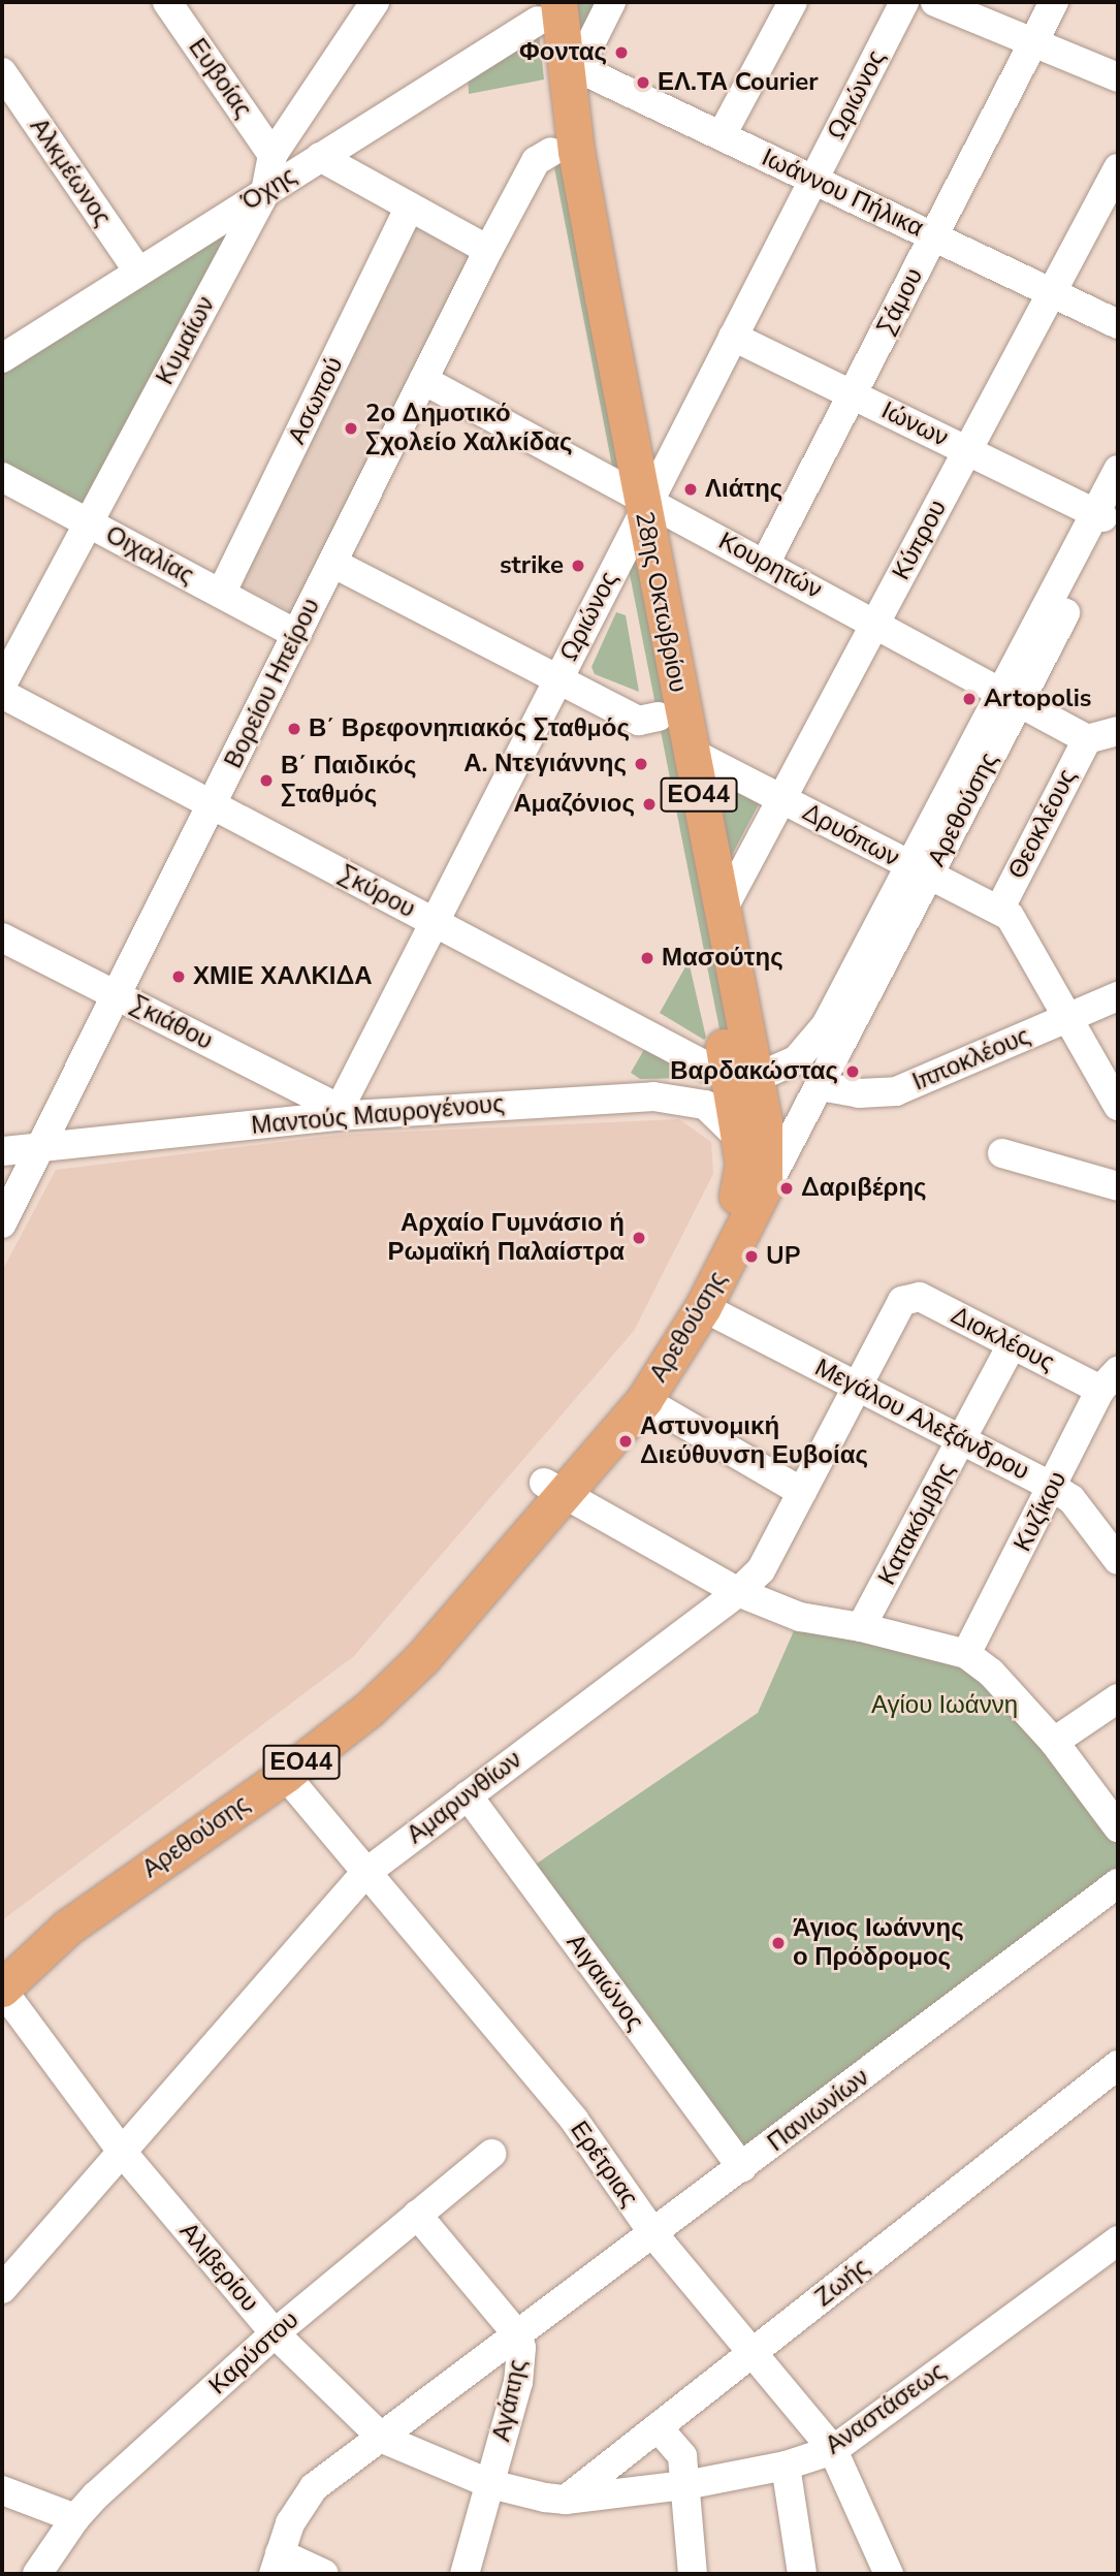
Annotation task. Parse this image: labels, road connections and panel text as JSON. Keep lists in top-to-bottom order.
{
  "streets": {
    "main road": ["28ης Οκτωβρίου", "ΕΟ44", "Αρεθούσης"],
    "street": [
      "Ευβοίας",
      "Ωριώνος",
      "Αλκμέωνος",
      "Όχης",
      "Ιωάννου Πήλικα",
      "Σάμου",
      "Κυμαίων",
      "Ασωπού",
      "Ιώνων",
      "Κύπρου",
      "Οιχαλίας",
      "Κουρητών",
      "Βορείου Ηπείρου",
      "Θεοκλέους",
      "Δρυόπων",
      "Σκύρου",
      "Σκιάθου",
      "Ιπποκλέους",
      "Μαντούς Μαυρογένους",
      "Διοκλέους",
      "Μεγάλου Αλεξάνδρου",
      "Κυζίκου",
      "Κατακόμβης",
      "Αμαρυνθίων",
      "Αιγαιώνος",
      "Πανιωνίων",
      "Ερέτριας",
      "Αλιβερίου",
      "Ζωής",
      "Καρύστου",
      "Αγάπης",
      "Αναστάσεως"
    ]
  },
  "crossings": [
    ["Ευβοίας", "Κυμαίων"],
    ["Ωριώνος", "Ιωάννου Πήλικα"],
    ["Ωριώνος", "Ιώνων"],
    ["Ωριώνος", "Κουρητών"],
    ["Ωριώνος", "28ης Οκτωβρίου"],
    ["Ωριώνος", "Σκύρου"],
    ["Ωριώνος", "Σκιάθου"],
    ["Ωριώνος", "Μαντούς Μαυρογένους"],
    ["Αλκμέωνος", "Όχης"],
    ["Όχης", "Κυμαίων"],
    ["Όχης", "28ης Οκτωβρίου"],
    ["Ιωάννου Πήλικα", "Σάμου"],
    ["Ιωάννου Πήλικα", "Κύπρου"],
    ["Ιωάννου Πήλικα", "28ης Οκτωβρίου"],
    ["Σάμου", "Ιώνων"],
    ["Σάμου", "Κουρητών"],
    ["Κυμαίων", "Οιχαλίας"],
    ["Ασωπού", "Οιχαλίας"],
    ["Ιώνων", "Κύπρου"],
    ["Ιώνων", "Αρεθούσης"],
    ["Κύπρου", "Κουρητών"],
    ["Κύπρου", "28ης Οκτωβρίου"],
    ["Κύπρου", "Δρυόπων"],
    ["Οιχαλίας", "Βορείου Ηπείρου"],
    ["Κουρητών", "28ης Οκτωβρίου"],
    ["Κουρητών", "Βορείου Ηπείρου"],
    ["Κουρητών", "Αρεθούσης"],
    ["Κουρητών", "Θεοκλέους"],
    ["28ης Οκτωβρίου", "Βορείου Ηπείρου"],
    ["28ης Οκτωβρίου", "Αρεθούσης"],
    ["28ης Οκτωβρίου", "Δρυόπων"],
    ["28ης Οκτωβρίου", "Σκύρου"],
    ["Βορείου Ηπείρου", "Σκύρου"],
    ["Βορείου Ηπείρου", "Σκιάθου"],
    ["Βορείου Ηπείρου", "Μαντούς Μαυρογένους"],
    ["Αρεθούσης", "Δρυόπων"],
    ["Αρεθούσης", "Σκύρου"],
    ["Αρεθούσης", "Ιπποκλέους"],
    ["Αρεθούσης", "Μαντούς Μαυρογένους"],
    ["Αρεθούσης", "Μεγάλου Αλεξάνδρου"],
    ["Αρεθούσης", "Ερέτριας"],
    ["Αρεθούσης", "Αλιβερίου"],
    ["Θεοκλέους", "Δρυόπων"],
    ["Δρυόπων", "Ιπποκλέους"],
    ["Σκιάθου", "Μαντούς Μαυρογένους"],
    ["Διοκλέους", "Κυζίκου"],
    ["Διοκλέους", "Κατακόμβης"],
    ["Διοκλέους", "Αμαρυνθίων"],
    ["Μεγάλου Αλεξάνδρου", "Κυζίκου"],
    ["Μεγάλου Αλεξάνδρου", "Κατακόμβης"],
    ["Μεγάλου Αλεξάνδρου", "Αμαρυνθίων"],
    ["Αμαρυνθίων", "Αιγαιώνος"],
    ["Αμαρυνθίων", "Ερέτριας"],
    ["Αμαρυνθίων", "Αλιβερίου"],
    ["Αιγαιώνος", "Πανιωνίων"],
    ["Πανιωνίων", "Ερέτριας"],
    ["Πανιωνίων", "Αλιβερίου"],
    ["Πανιωνίων", "Αγάπης"],
    ["Ερέτριας", "Ζωής"],
    ["Ερέτριας", "Αναστάσεως"],
    ["Αλιβερίου", "Καρύστου"],
    ["Αλιβερίου", "Αγάπης"],
    ["Αλιβερίου", "Αναστάσεως"],
    ["Ζωής", "Αναστάσεως"],
    ["Καρύστου", "Αγάπης"],
    ["Αγάπης", "Αναστάσεως"]
  ],
  "parks": ["Αγίου Ιωάννη"],
  "places": [
    "Φοντας",
    "ΕΛ.ΤΑ Courier",
    "2ο Δημοτικό Σχολείο Χαλκίδας",
    "Λιάτης",
    "strike",
    "Artopolis",
    "Β΄ Βρεφονηπιακός Σταθμός",
    "Α. Ντεγιάννης",
    "Β΄ Παιδικός Σταθμός",
    "Αμαζόνιος",
    "Μασούτης",
    "ΧΜΙΕ ΧΑΛΚΙΔΑ",
    "Βαρδακώστας",
    "Δαριβέρης",
    "Αρχαίο Γυμνάσιο ή Ρωμαϊκή Παλαίστρα",
    "UP",
    "Αστυνομική Διεύθυνση Ευβοίας",
    "Άγιος Ιωάννης ο Πρόδρομος"
  ]
}
